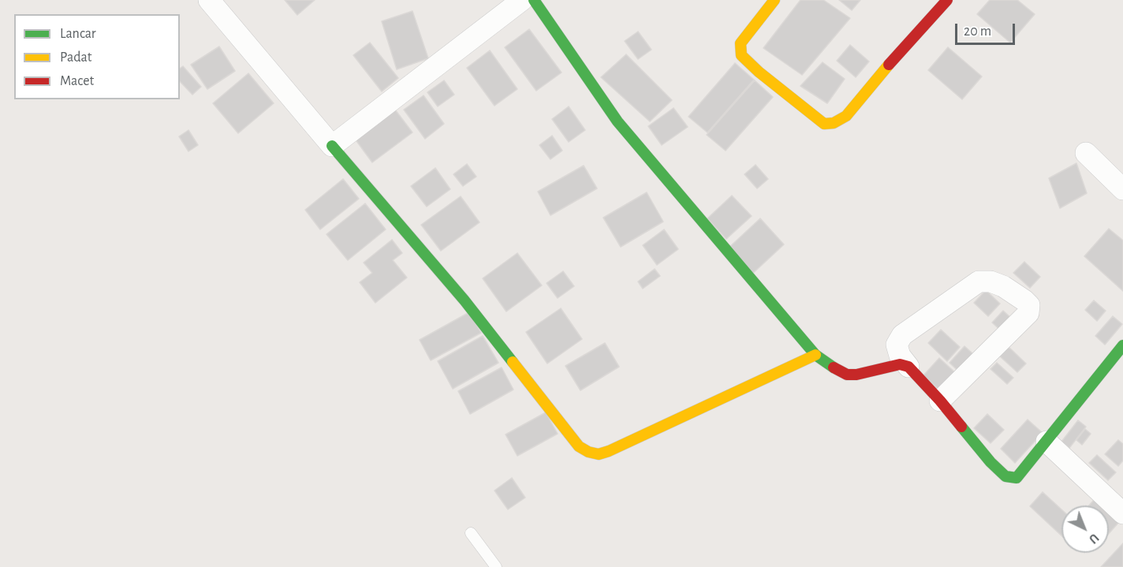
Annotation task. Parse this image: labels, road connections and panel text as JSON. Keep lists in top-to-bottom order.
{
  "legend": ["Lancar", "Padat", "Macet"],
  "scale_bar": "20 m",
  "north": "bottom right"
}
